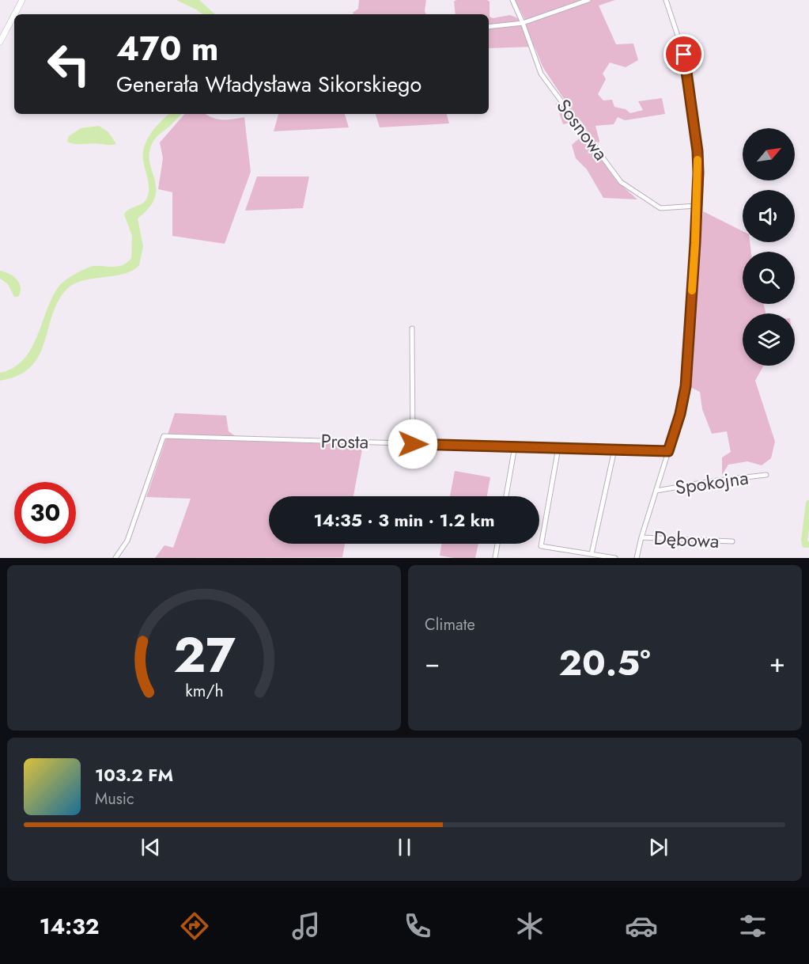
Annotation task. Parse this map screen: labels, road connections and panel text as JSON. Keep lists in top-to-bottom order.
{
  "streets": {
    "street": [
      "Sosnowa",
      "Prosta",
      "Spokojna",
      "Dębowa"
    ]
  },
  "north": "top right",
  "page": {
    "turn": ["470 m", "Generała Władysława Sikorskiego"],
    "limit": "30",
    "trip": "14:35 · 3 min · 1.2 km",
    "tile": "Climate",
    "heat": ["−", "20.5°", "+"],
    "song": ["103.2 FM", "Music"],
    "tabs": "14:32",
    "gauge": ["27", "km/h"]
  }
}
